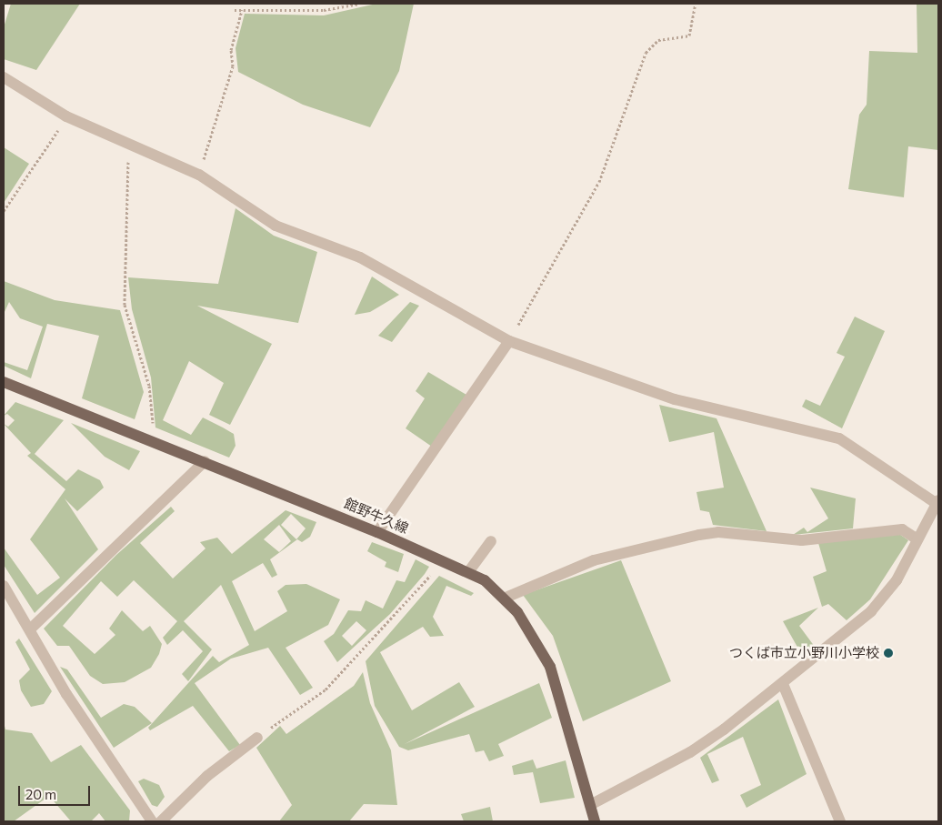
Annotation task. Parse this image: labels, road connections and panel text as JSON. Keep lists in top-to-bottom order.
{
  "streets": {
    "main road": ["館野牛久線"]
  },
  "places": ["つくば市立小野川小学校"],
  "scale_bar": "20 m"
}
